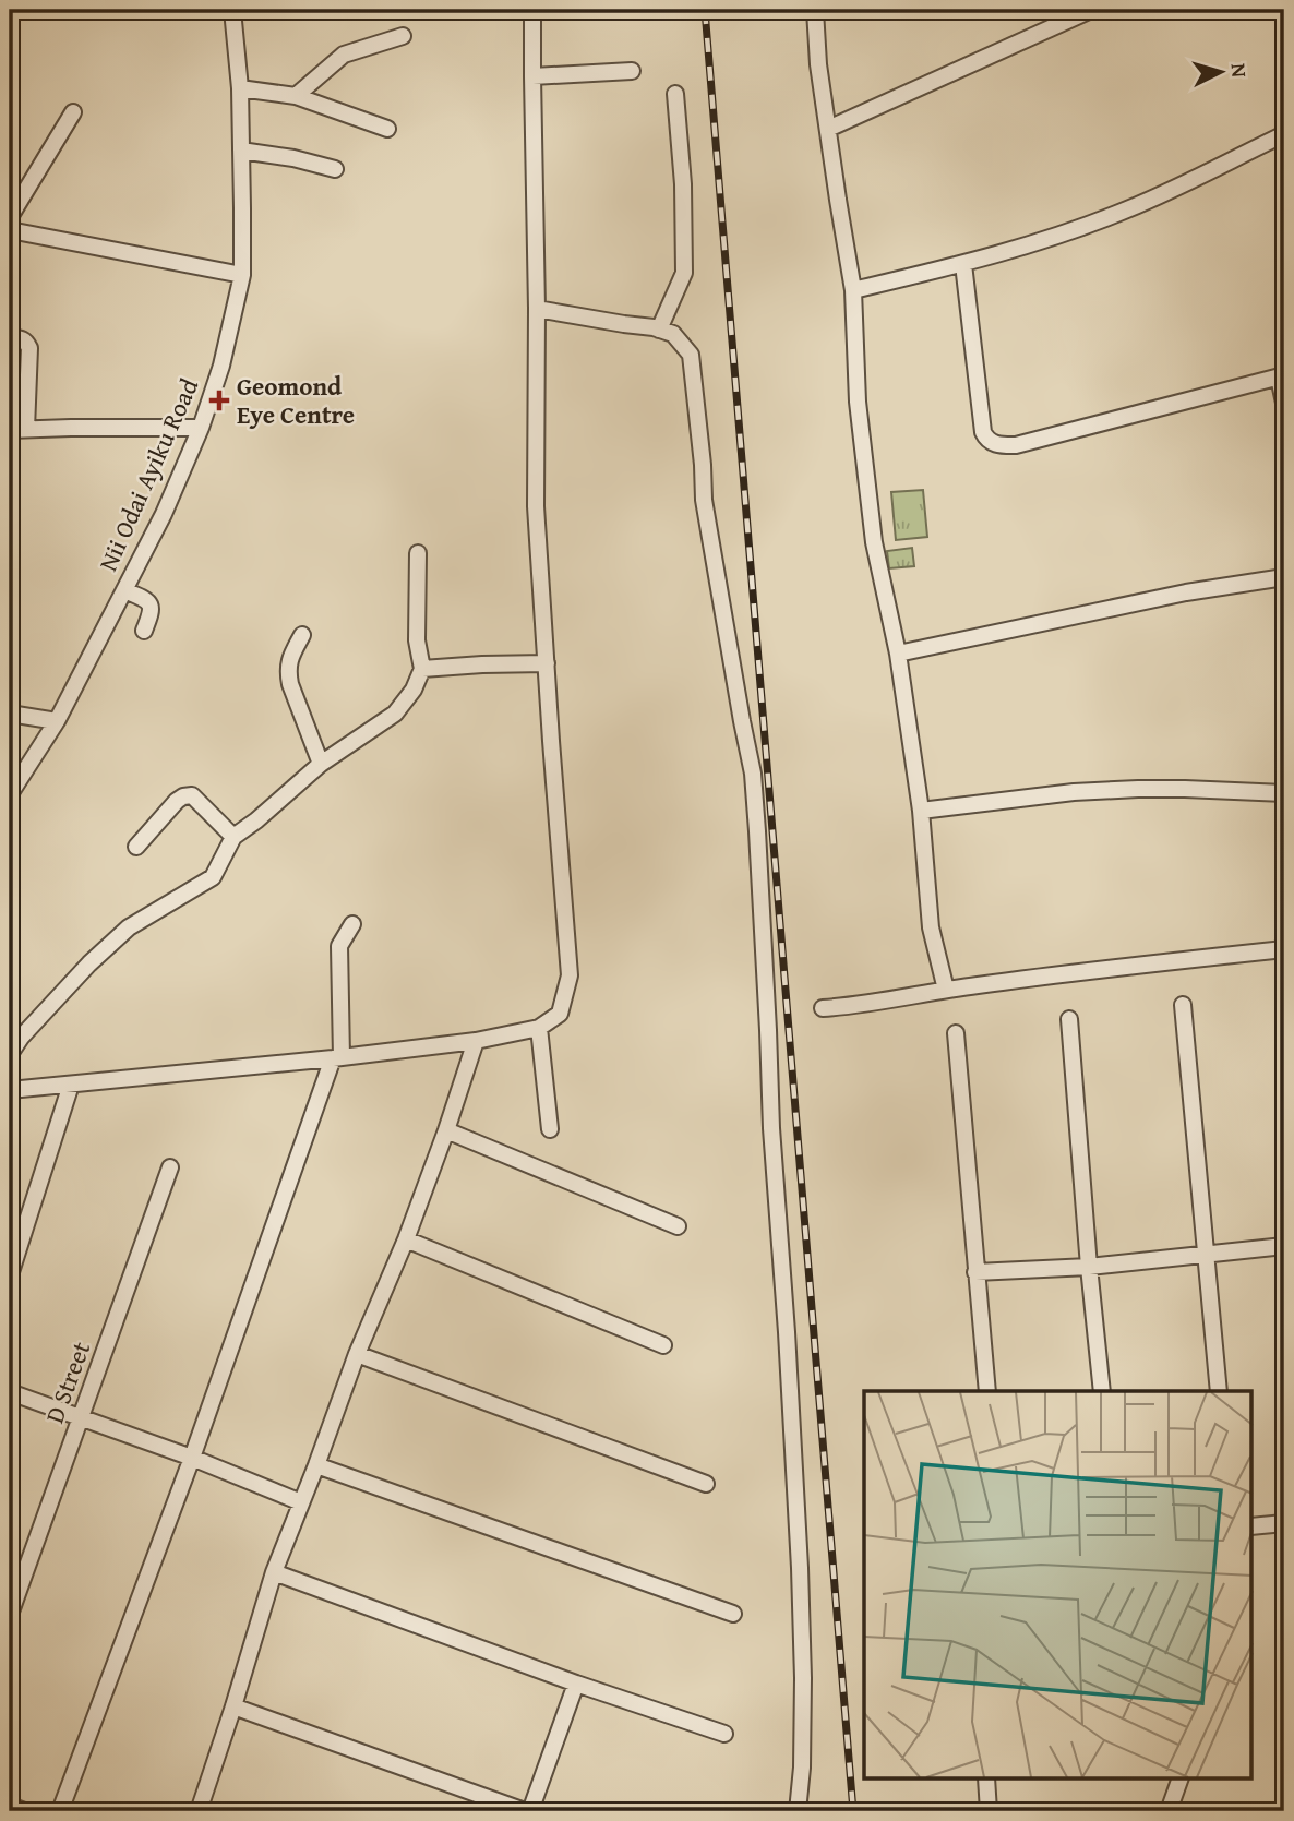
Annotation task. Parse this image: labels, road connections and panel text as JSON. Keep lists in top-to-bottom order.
{
  "streets": {
    "street": ["Nii Odai Ayiku Road", "D Street"]
  },
  "places": {
    "health": ["Geomond Eye Centre"]
  },
  "north": "right"
}
